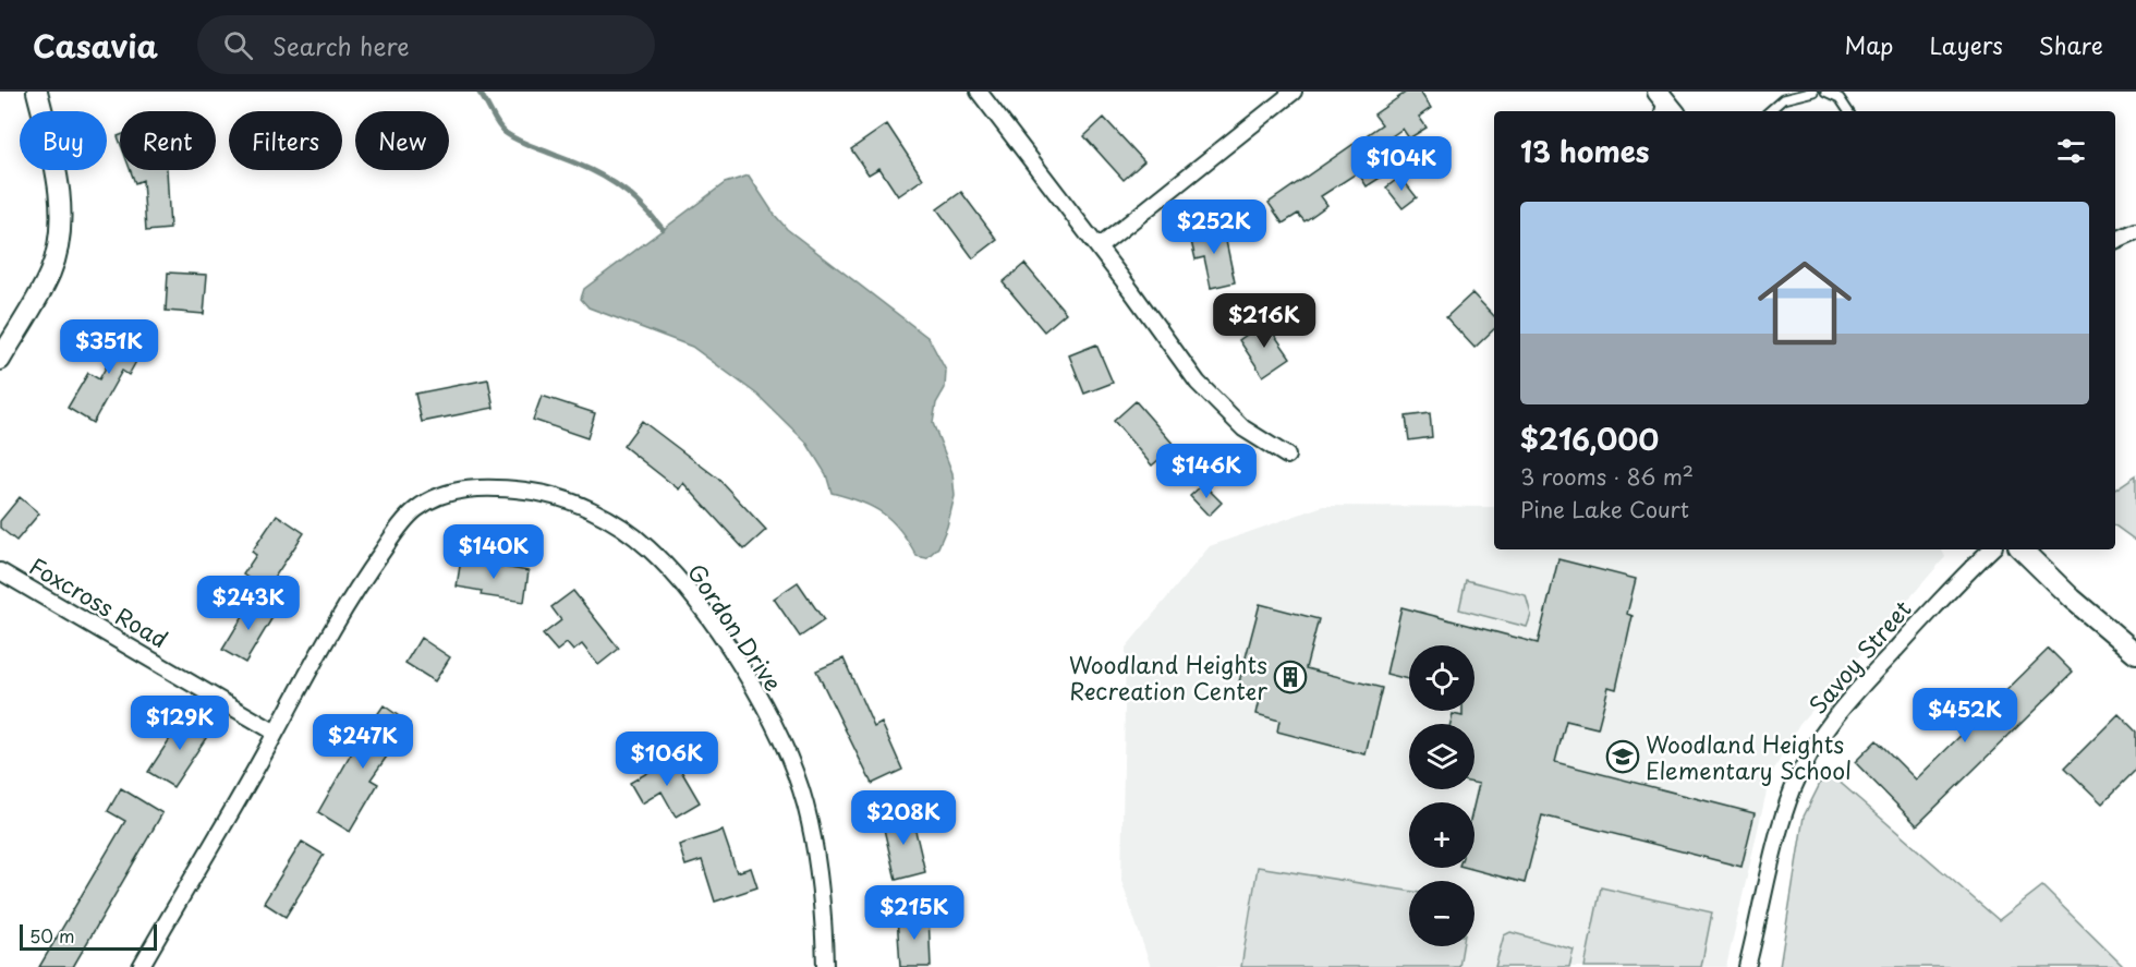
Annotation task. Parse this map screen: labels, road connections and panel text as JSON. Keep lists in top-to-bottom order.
{
  "streets": {
    "street": ["Foxcross Road", "Gordon Drive", "Savoy Street"]
  },
  "crossings": [
    ["Foxcross Road", "Gordon Drive"]
  ],
  "places": {
    "building": ["Woodland Heights Recreation Center"],
    "school or university": ["Woodland Heights Elementary School"]
  },
  "scale_bar": "50 m",
  "page": {
    "header": "Casavia",
    "search": "Search here",
    "nav": ["Map", "Layers", "Share"],
    "chip": [
      "Buy",
      "Rent",
      "Filters",
      "New"
    ],
    "heading": "13 homes",
    "price": [
      "$104K",
      "$252K",
      "$216K",
      "$351K",
      "$146K",
      "$140K",
      "$243K",
      "$452K",
      "$129K",
      "$247K",
      "$106K",
      "$208K",
      "$215K"
    ],
    "list": [
      {
        "name": "$216,000",
        "note": "3 rooms · 86 m² · Pine Lake Court"
      }
    ],
    "map_buttons": ["+", "−"],
    "scale": "50 m"
  }
}
